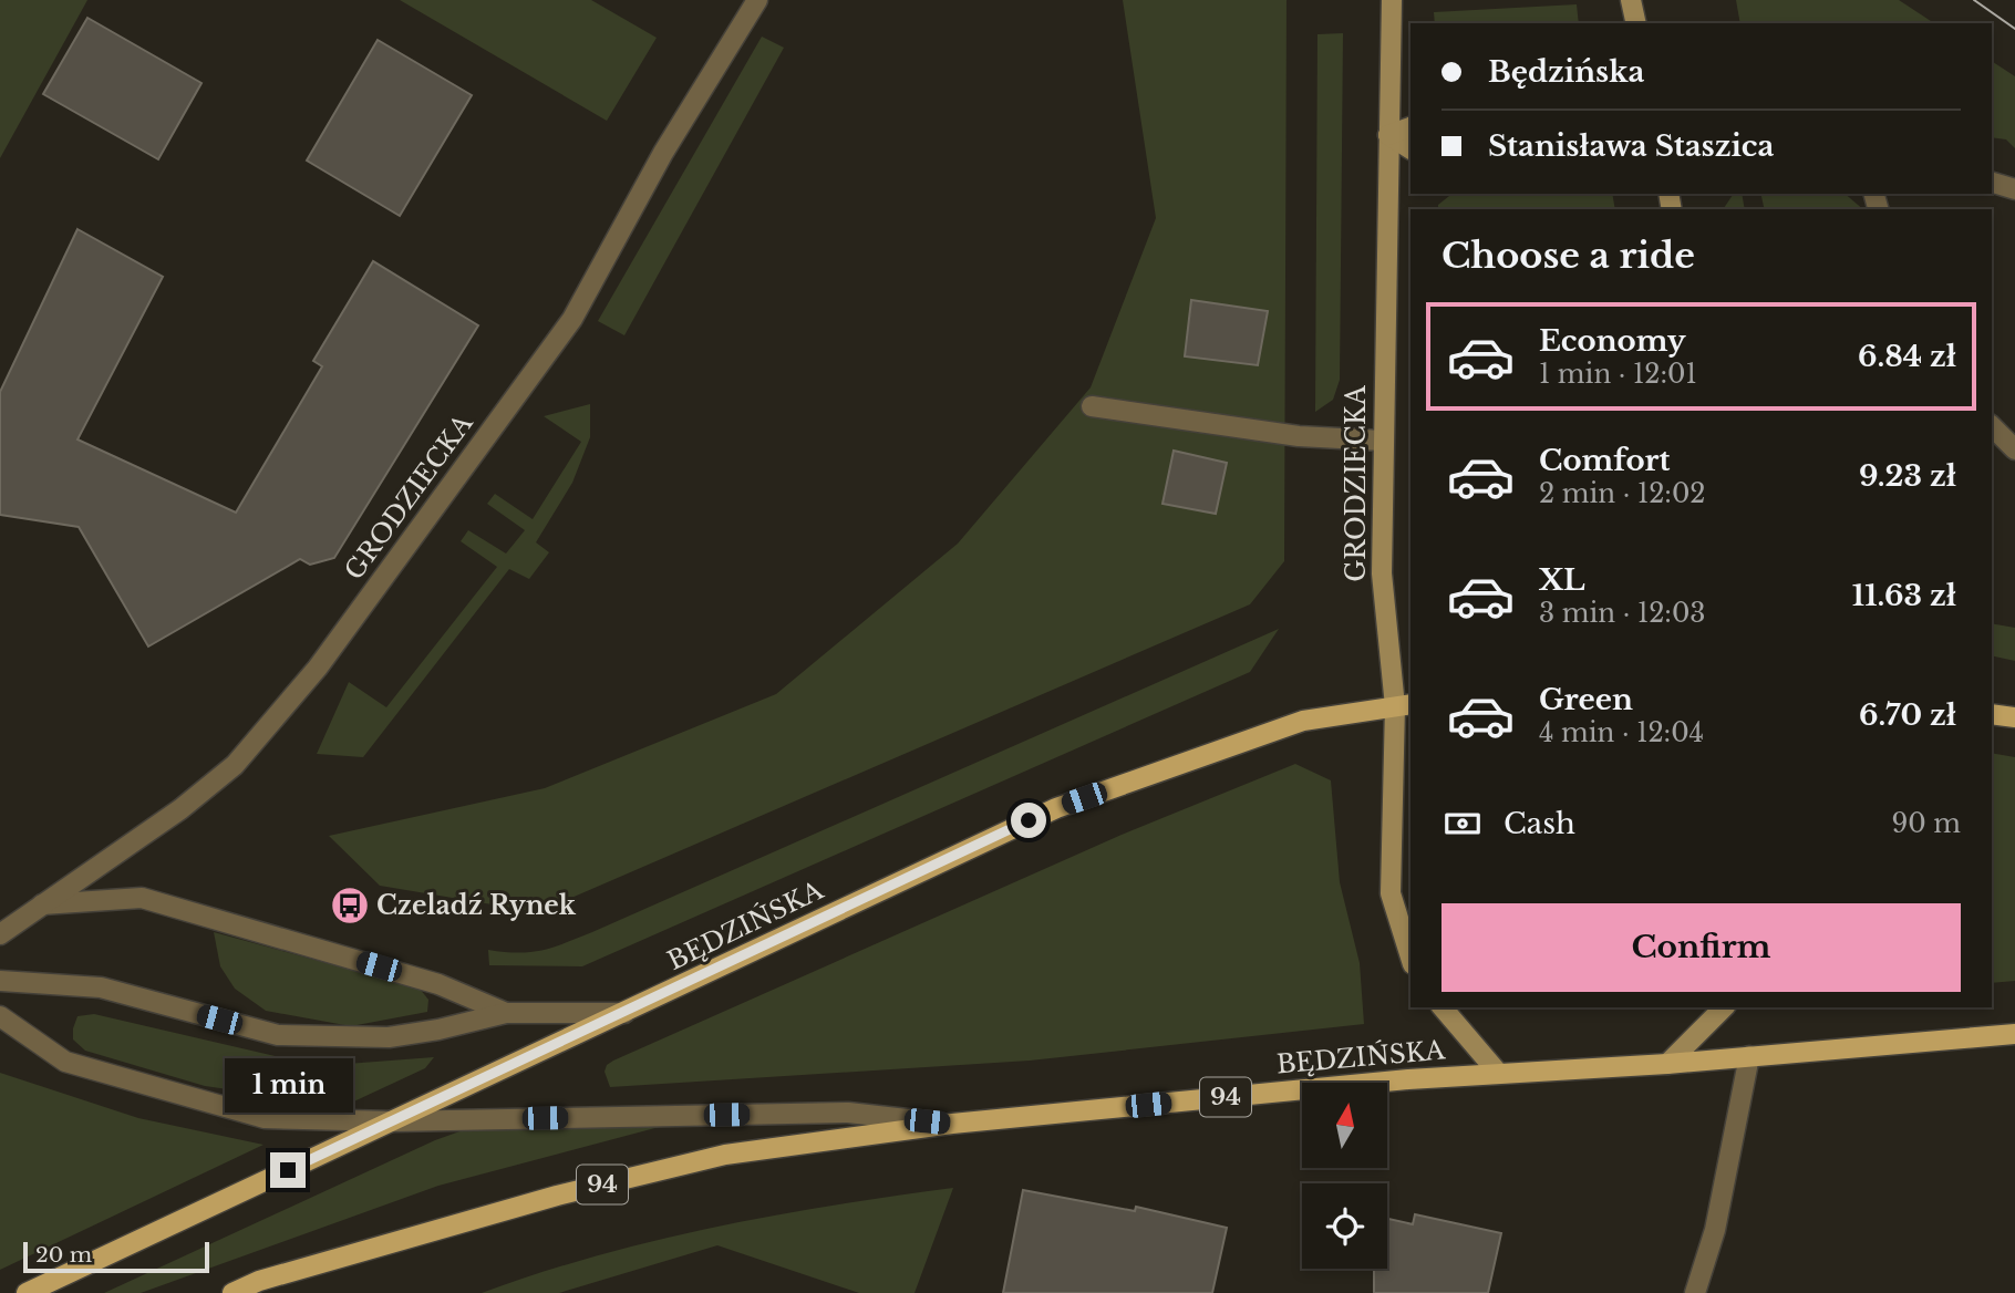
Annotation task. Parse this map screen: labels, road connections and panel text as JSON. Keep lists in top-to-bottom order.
{
  "streets": {
    "main road": ["BĘDZIŃSKA", "94"],
    "street": ["GRODZIECKA"]
  },
  "crossings": [
    ["GRODZIECKA", "BĘDZIŃSKA"],
    ["BĘDZIŃSKA", "94"]
  ],
  "places": {
    "bus stop": ["Czeladź Rynek"]
  },
  "scale_bar": "20 m",
  "north": "top",
  "page": {
    "banner": ["Będzińska", "Stanisława Staszica"],
    "heading": "Choose a ride",
    "list": [
      {
        "name": "Economy",
        "note": "1 min · 12:01",
        "value": "6.84 zł"
      },
      {
        "name": "Comfort",
        "note": "2 min · 12:02",
        "value": "9.23 zł"
      },
      {
        "name": "XL",
        "note": "3 min · 12:03",
        "value": "11.63 zł"
      },
      {
        "name": "Green",
        "note": "4 min · 12:04",
        "value": "6.70 zł"
      }
    ],
    "pay": ["Cash", "90 m"],
    "buttons": "Confirm",
    "bubble": "1 min",
    "scale": "20 m"
  }
}
